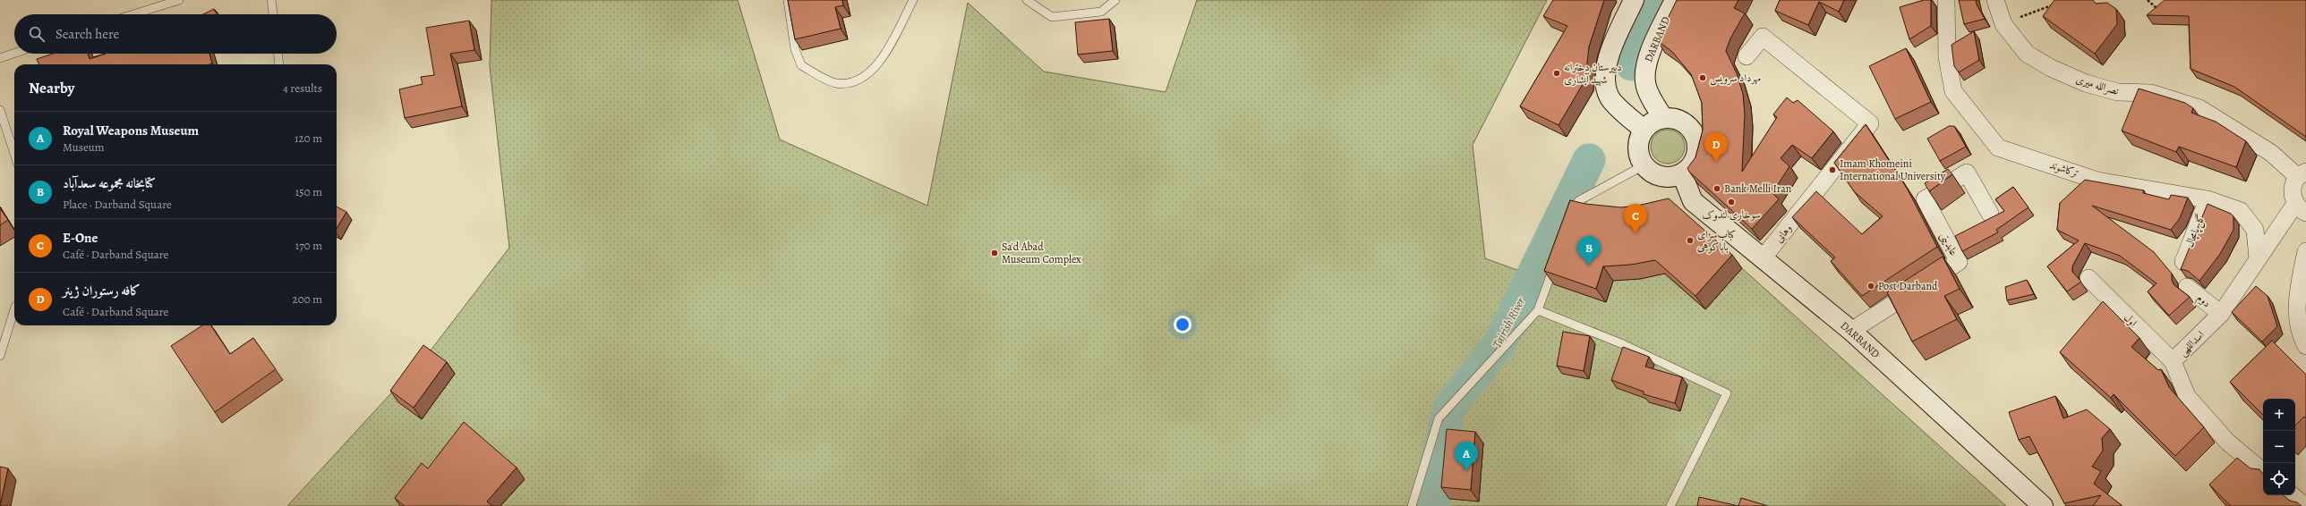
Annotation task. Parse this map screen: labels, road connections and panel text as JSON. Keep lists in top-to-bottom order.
{
  "streets": {
    "main road": ["DARBAND"],
    "street": [
      "نصرالله میری",
      "ترکاشوند",
      "گل پامچال",
      "وهابی",
      "عابدینی",
      "دوم",
      "اول",
      "اسداللهی"
    ]
  },
  "crossings": [
    ["DARBAND", "وهابی"],
    ["DARBAND", "عابدینی"],
    ["ترکاشوند", "گل پامچال"],
    ["ترکاشوند", "اسداللهی"],
    ["دوم", "اسداللهی"],
    ["اول", "اسداللهی"]
  ],
  "water": ["Tajrish River"],
  "places": [
    "دبیرستان دخترانه شهید آبشاری",
    "مهرداد سرویس",
    "Imam Khomeini International University",
    "Bank Melli Iran",
    "سوخاری لندوک",
    "کباب‌سرای باباکوهی",
    "Sa'd Abad Museum Complex",
    "Post Darband"
  ],
  "page": {
    "search": "Search here",
    "heading": ["Nearby", "4 results"],
    "list": [
      {
        "mark": "A",
        "name": "Royal Weapons Museum",
        "note": "Museum",
        "value": "120 m"
      },
      {
        "mark": "B",
        "name": "کتابخانه مجموعه سعدآباد",
        "note": "Place · Darband Square",
        "value": "150 m"
      },
      {
        "mark": "C",
        "name": "E-One",
        "note": "Café · Darband Square",
        "value": "170 m"
      },
      {
        "mark": "D",
        "name": "کافه رستوران ژینر",
        "note": "Café · Darband Square",
        "value": "200 m"
      }
    ],
    "pins": [
      "D",
      "C",
      "B",
      "A"
    ],
    "map_buttons": ["+", "−"]
  }
}
